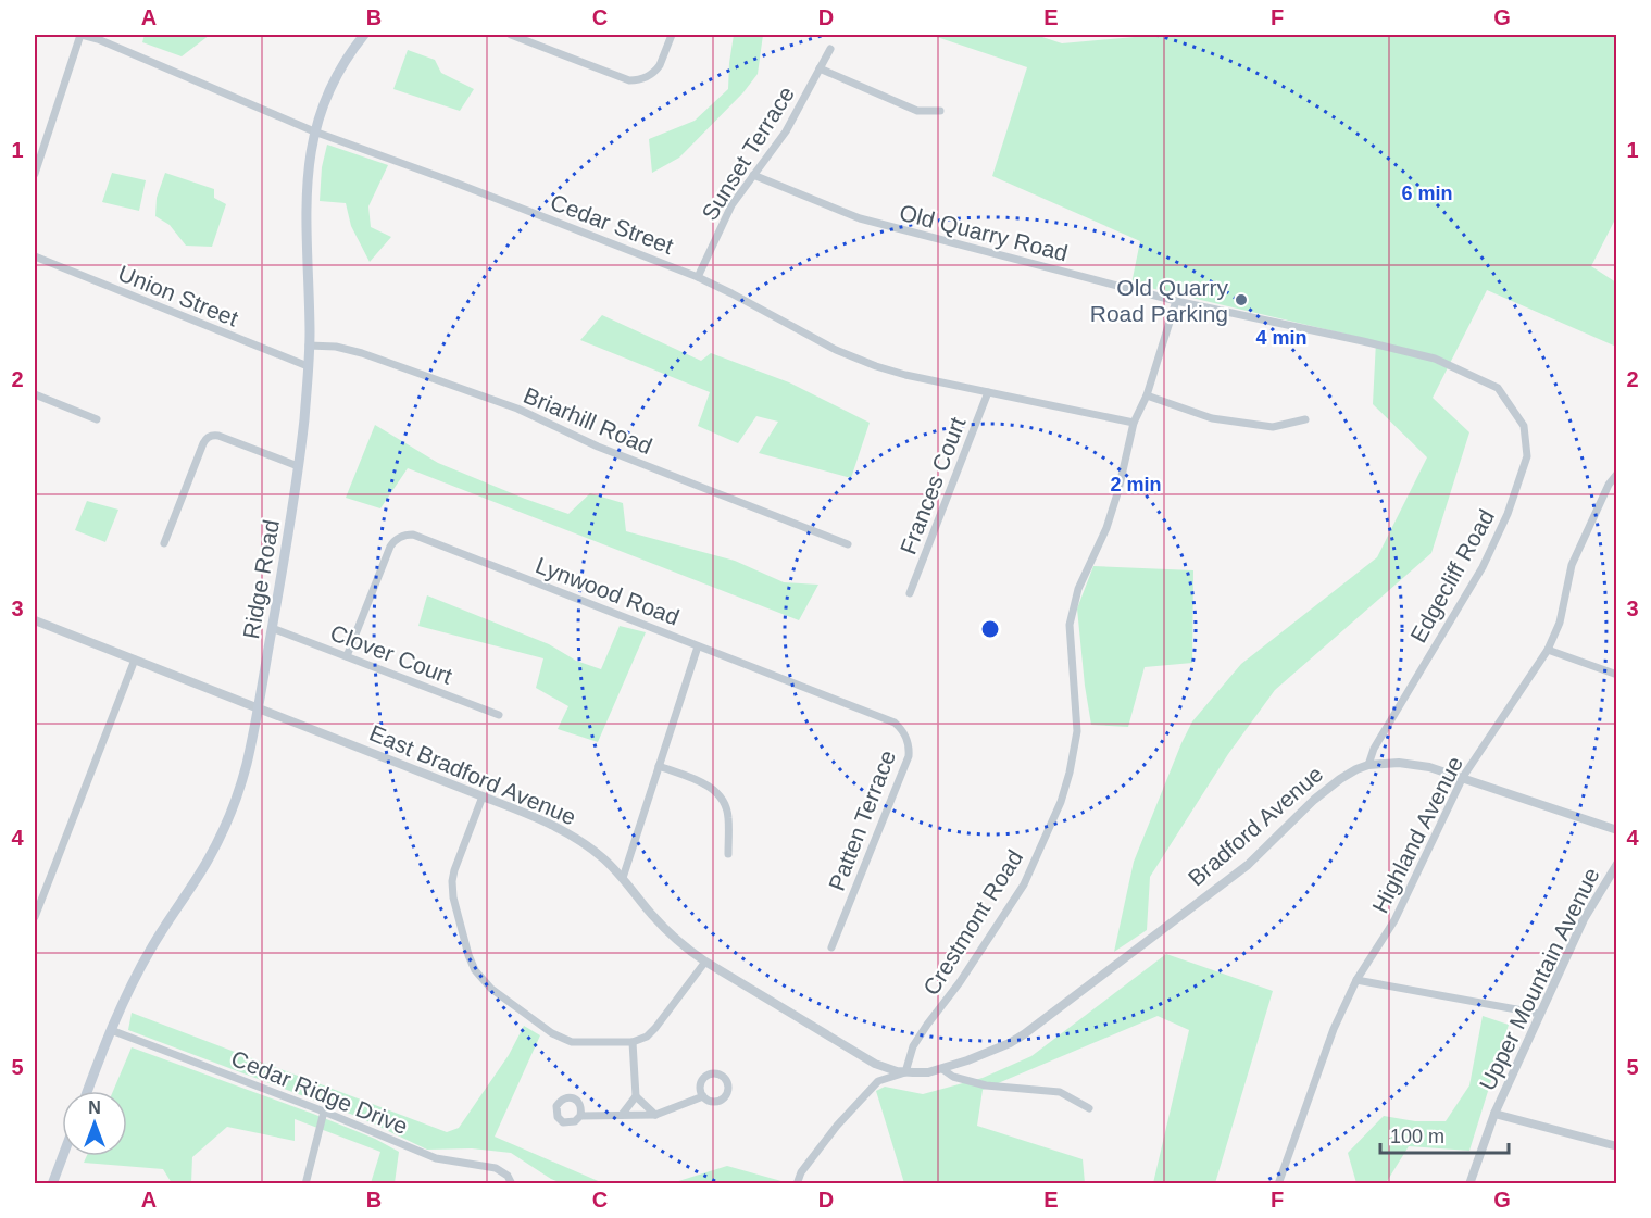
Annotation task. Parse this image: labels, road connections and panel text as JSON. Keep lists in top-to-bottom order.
{
  "streets": {
    "main road": ["Ridge Road"],
    "street": [
      "Sunset Terrace",
      "Cedar Street",
      "Old Quarry Road",
      "Union Street",
      "Briarhill Road",
      "Frances Court",
      "Edgecliff Road",
      "Lynwood Road",
      "Clover Court",
      "East Bradford Avenue",
      "Patten Terrace",
      "Bradford Avenue",
      "Highland Avenue",
      "Crestmont Road",
      "Upper Mountain Avenue",
      "Cedar Ridge Drive"
    ]
  },
  "crossings": [
    ["Sunset Terrace", "Cedar Street"],
    ["Sunset Terrace", "Old Quarry Road"],
    ["Cedar Street", "Frances Court"],
    ["Cedar Street", "Ridge Road"],
    ["Cedar Street", "Crestmont Road"],
    ["Old Quarry Road", "Edgecliff Road"],
    ["Old Quarry Road", "Crestmont Road"],
    ["Union Street", "Ridge Road"],
    ["Briarhill Road", "Ridge Road"],
    ["Edgecliff Road", "Bradford Avenue"],
    ["Ridge Road", "Clover Court"],
    ["Ridge Road", "East Bradford Avenue"],
    ["Ridge Road", "Cedar Ridge Drive"],
    ["Lynwood Road", "Clover Court"],
    ["Lynwood Road", "East Bradford Avenue"],
    ["Lynwood Road", "Patten Terrace"],
    ["East Bradford Avenue", "Bradford Avenue"],
    ["East Bradford Avenue", "Crestmont Road"],
    ["Bradford Avenue", "Highland Avenue"]
  ],
  "places": ["Old Quarry Road Parking"],
  "scale_bar": "100 m",
  "north": "top",
  "grid": {
    "columns": [
      "A",
      "B",
      "C",
      "D",
      "E",
      "F",
      "G"
    ],
    "rows": [
      "1",
      "2",
      "3",
      "4",
      "5"
    ]
  },
  "rings": ["6 min", "4 min", "2 min"]
}
